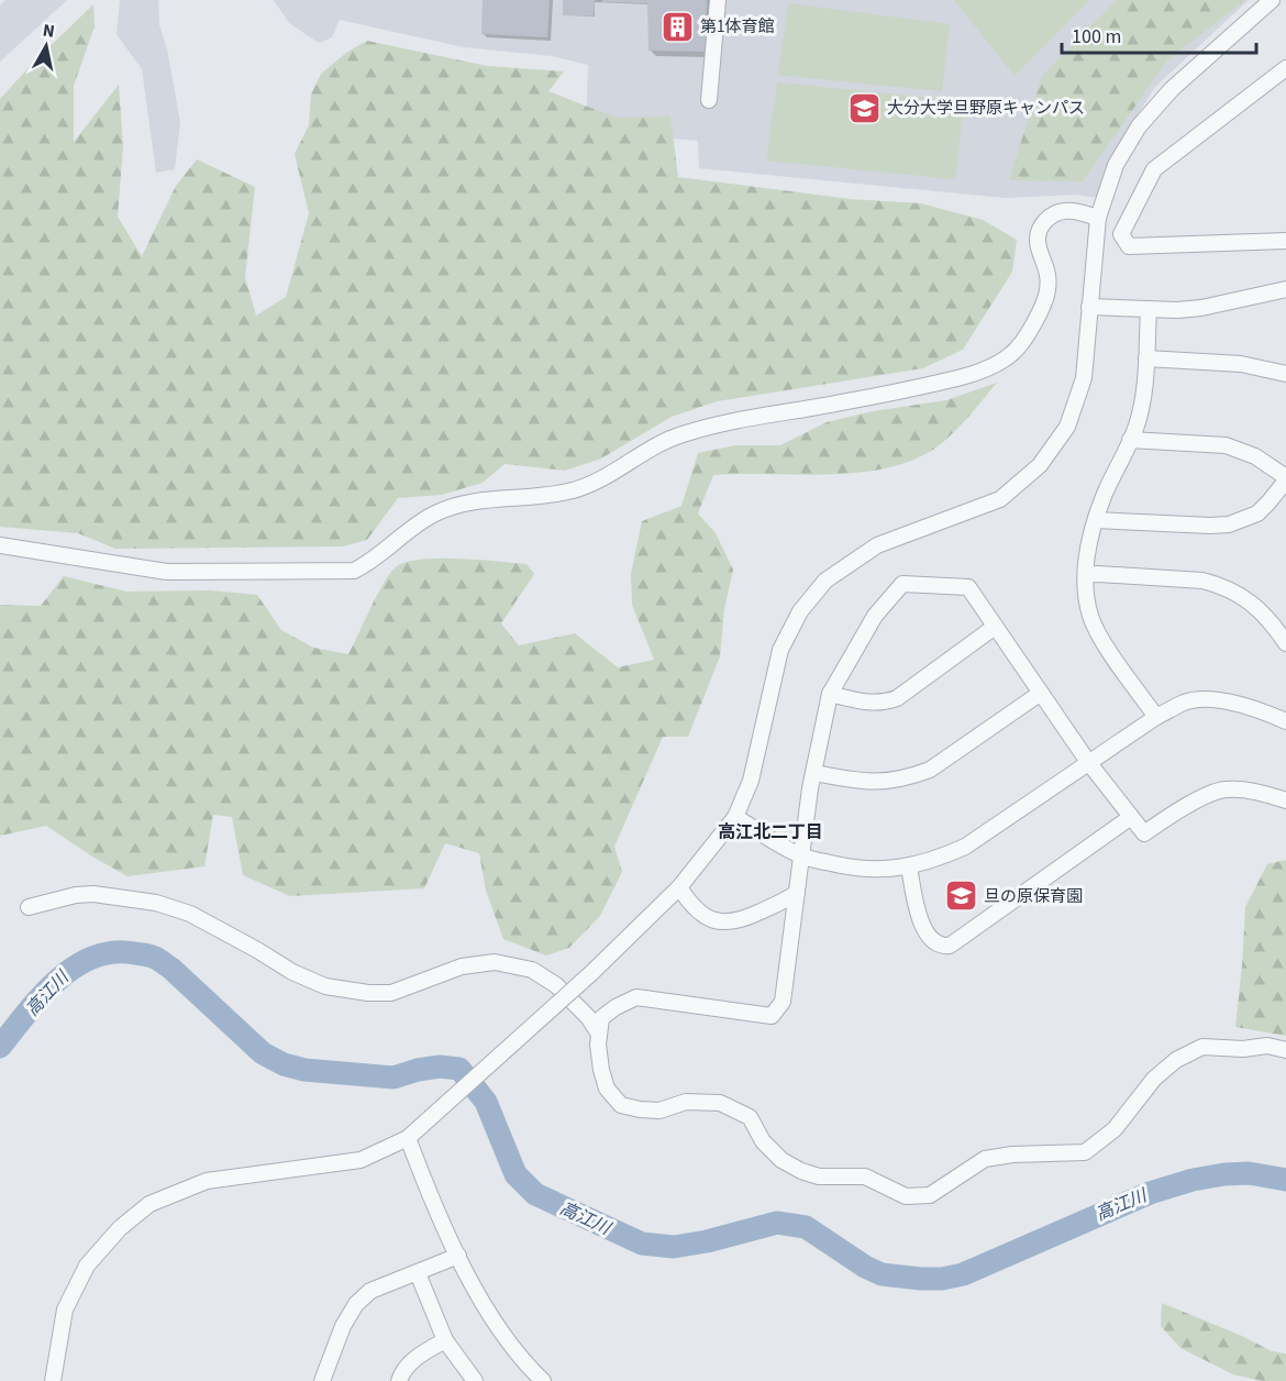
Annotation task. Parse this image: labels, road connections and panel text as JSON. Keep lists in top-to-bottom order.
{
  "districts": ["高江北二丁目"],
  "water": ["高江川"],
  "places": {
    "building": ["第1体育館"],
    "school or university": ["大分大学旦野原キャンパス", "旦の原保育園"]
  },
  "scale_bar": "100 m",
  "north": "top"
}
